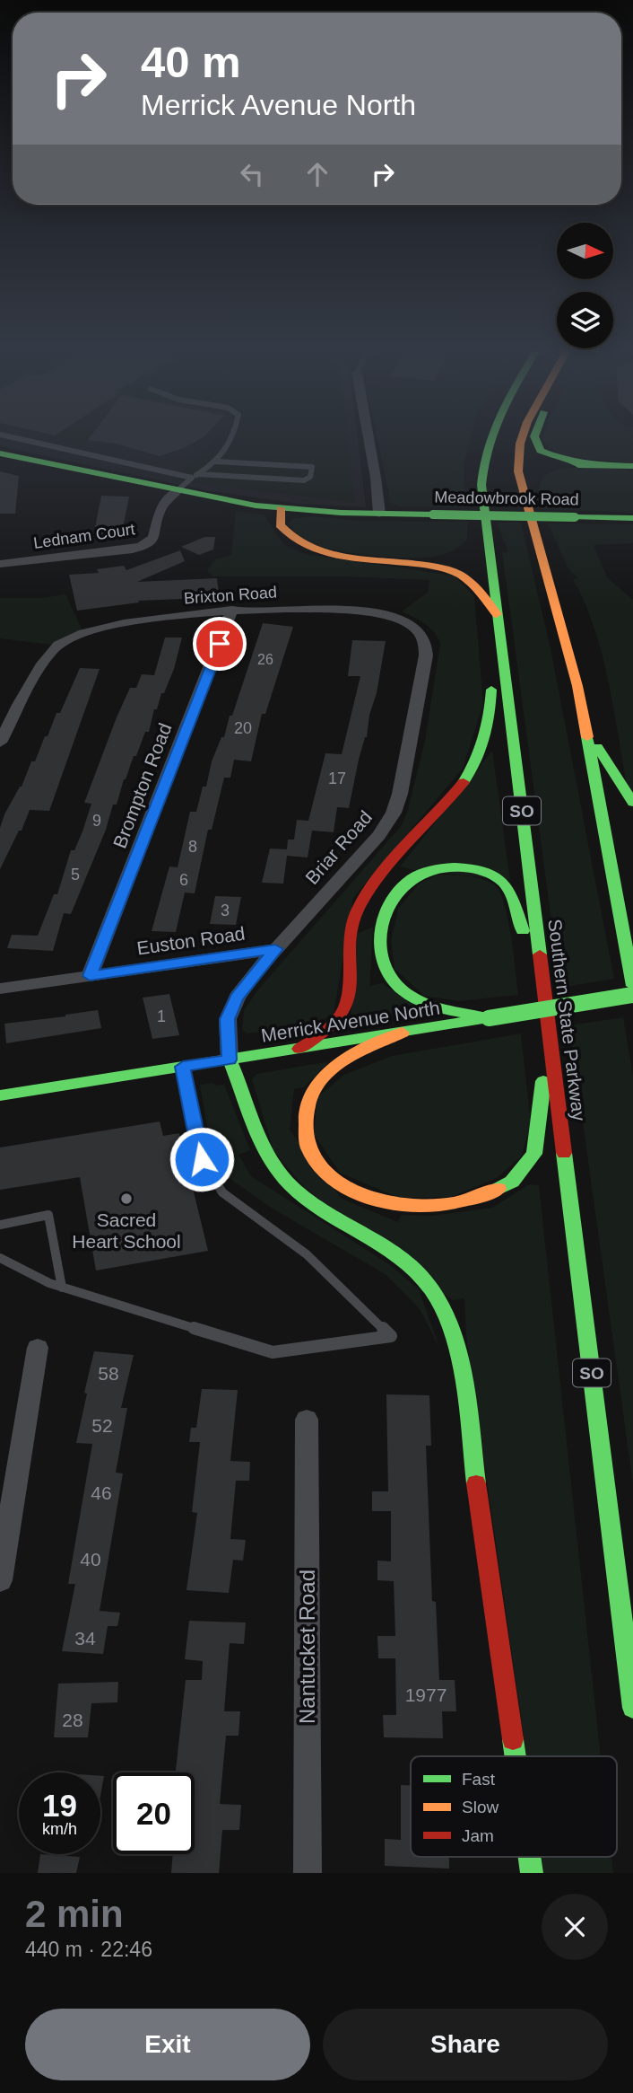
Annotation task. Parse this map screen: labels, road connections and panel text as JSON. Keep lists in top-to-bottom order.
{
  "streets": {
    "main road": [
      "Meadowbrook Road",
      "SO",
      "Southern State Parkway",
      "Merrick Avenue North"
    ],
    "street": [
      "Lednam Court",
      "Brixton Road",
      "Brompton Road",
      "Briar Road",
      "Euston Road",
      "Nantucket Road"
    ]
  },
  "crossings": [
    ["Meadowbrook Road", "Lednam Court"],
    ["Brixton Road", "Brompton Road"],
    ["Brixton Road", "Briar Road"],
    ["Brompton Road", "Euston Road"],
    ["Briar Road", "Euston Road"],
    ["Briar Road", "Merrick Avenue North"]
  ],
  "places": ["Sacred Heart School"],
  "house_numbers": [
    "26",
    "20",
    "17",
    "9",
    "8",
    "5",
    "6",
    "3",
    "1",
    "58",
    "52",
    "46",
    "40",
    "34",
    "1977",
    "28"
  ],
  "legend": ["Fast", "Slow", "Jam"],
  "north": "right",
  "page": {
    "turn": ["40 m", "Merrick Avenue North"],
    "speed": "19 km/h",
    "limit": "20",
    "heading": ["2 min", "440 m · 22:46"],
    "buttons": ["Exit", "Share"]
  }
}
